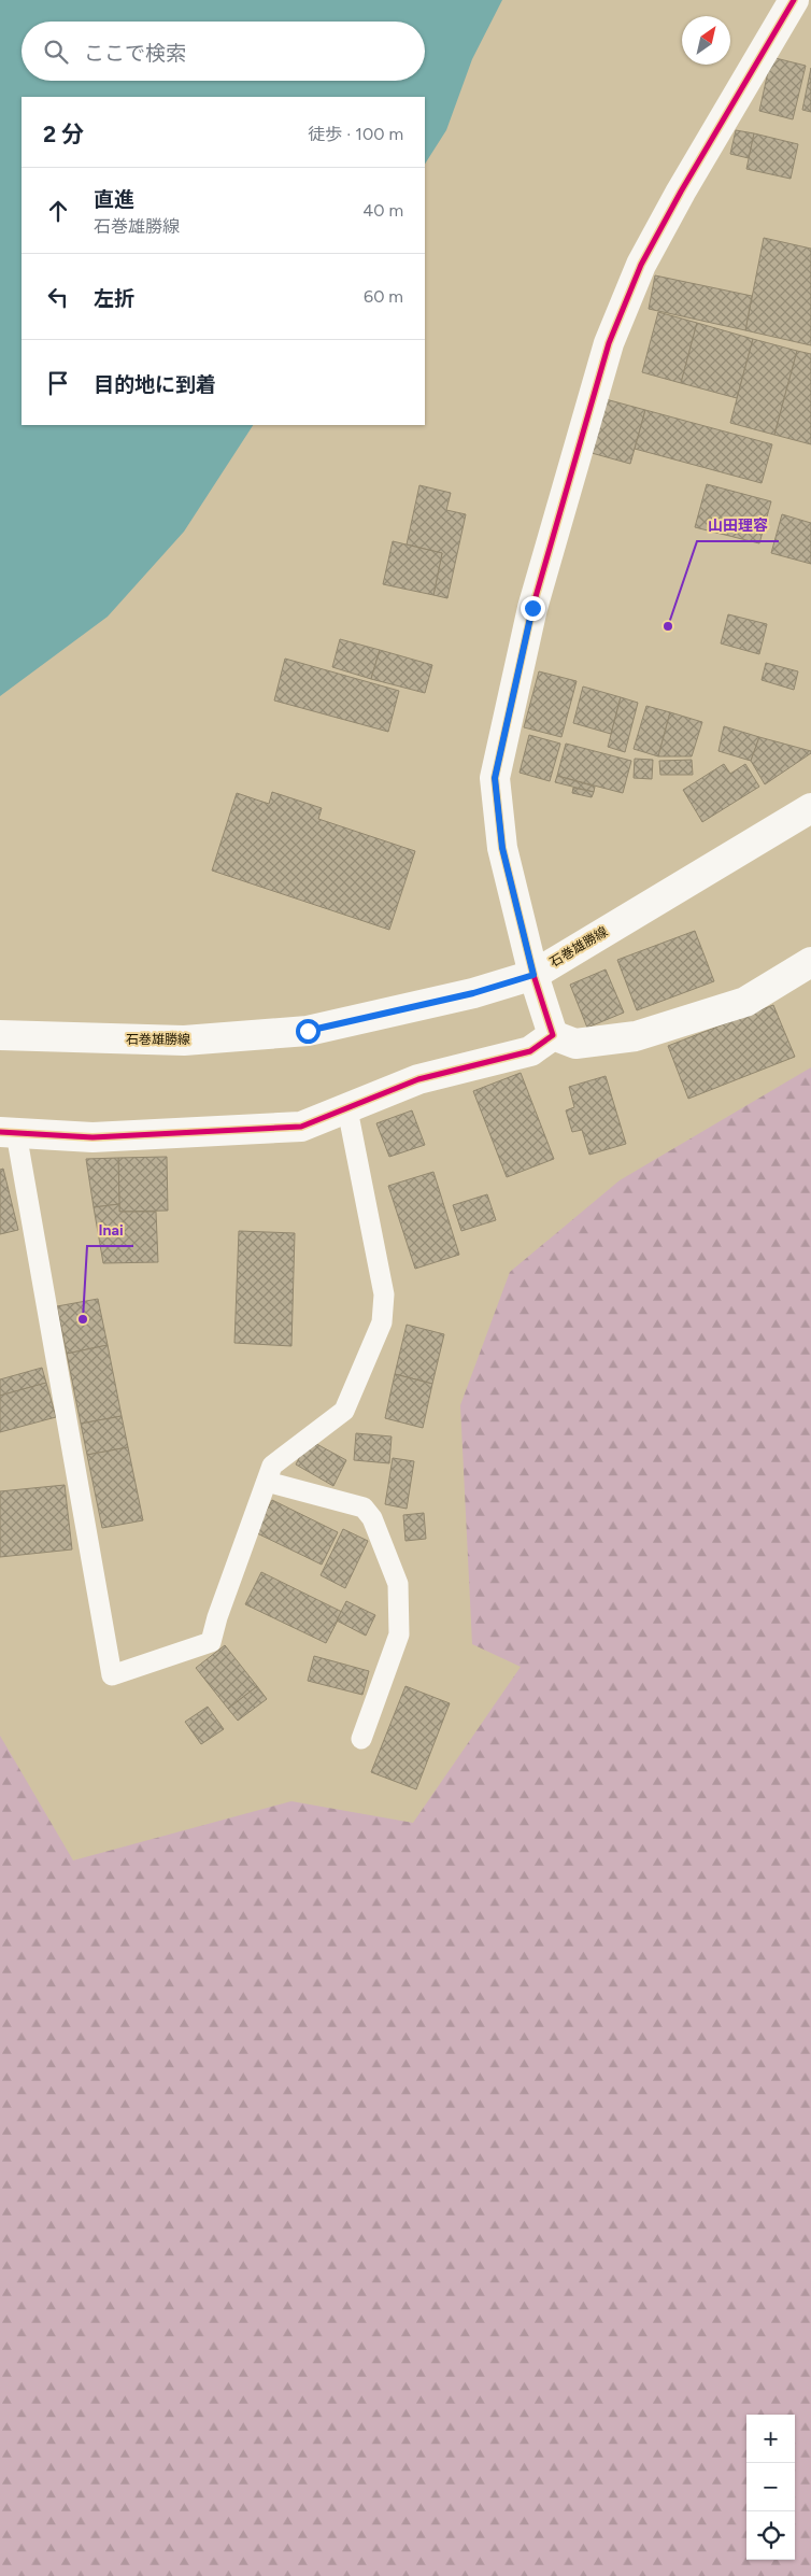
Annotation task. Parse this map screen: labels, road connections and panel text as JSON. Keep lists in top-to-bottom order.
{
  "streets": {
    "street": ["石巻雄勝線"]
  },
  "places": ["山田理容", "Inai"],
  "north": "top right",
  "page": {
    "search": "ここで検索",
    "heading": ["2 分", "徒歩 · 100 m"],
    "list": [
      ["直進", "石巻雄勝線", "40 m"],
      ["左折", "60 m"],
      "目的地に到着"
    ],
    "map_buttons": ["+", "−"]
  }
}
